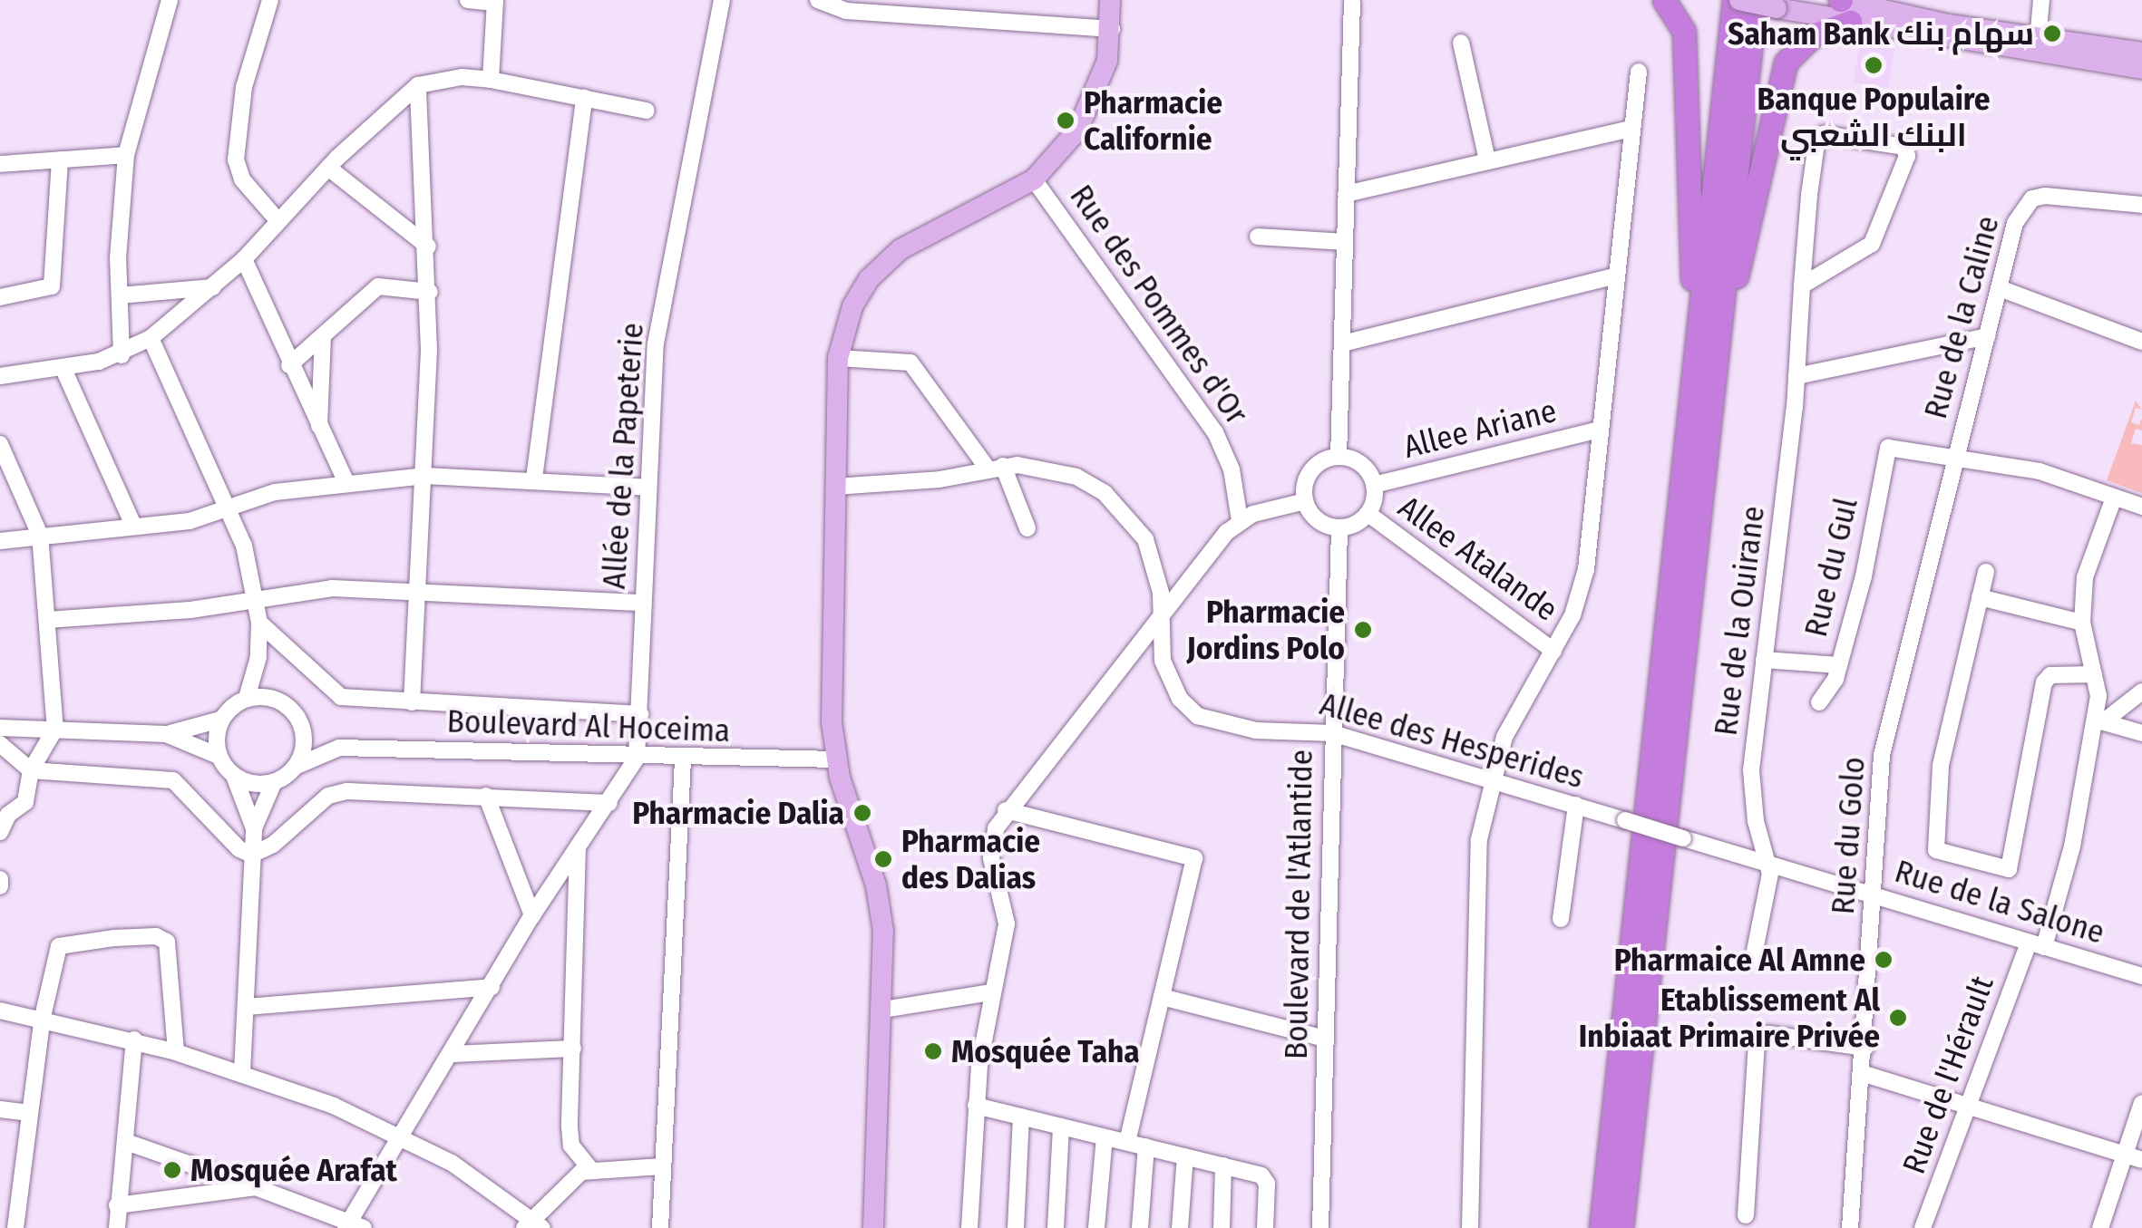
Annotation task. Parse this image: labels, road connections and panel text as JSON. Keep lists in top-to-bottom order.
{
  "streets": {
    "street": [
      "Rue des Pommes d'Or",
      "Rue de la Caline",
      "Allee Ariane",
      "Allée de la Papeterie",
      "Allee Atalande",
      "Rue du Gul",
      "Rue de la Ouirane",
      "Boulevard Al Hoceima",
      "Allee des Hesperides",
      "Rue du Golo",
      "Rue de la Salone",
      "Boulevard de l'Atlantide",
      "Rue de l'Hérault"
    ]
  },
  "crossings": [
    ["Rue de la Caline", "Rue du Gul"],
    ["Rue de la Caline", "Rue du Golo"],
    ["Allee Ariane", "Allee Atalande"],
    ["Allee Ariane", "Boulevard de l'Atlantide"],
    ["Allée de la Papeterie", "Boulevard Al Hoceima"],
    ["Allee Atalande", "Boulevard de l'Atlantide"],
    ["Rue du Gul", "Rue du Golo"],
    ["Rue de la Ouirane", "Rue de la Salone"],
    ["Allee des Hesperides", "Rue de la Salone"],
    ["Allee des Hesperides", "Boulevard de l'Atlantide"],
    ["Rue du Golo", "Rue de la Salone"],
    ["Rue de la Salone", "Rue de l'Hérault"]
  ],
  "places": [
    "Saham Bank سهام بنك",
    "Banque Populaire البنك الشعبي",
    "Pharmacie Californie",
    "Pharmacie Jordins Polo",
    "Pharmacie Dalia",
    "Pharmacie des Dalias",
    "Pharmaice Al Amne",
    "Etablissement Al Inbiaat Primaire Privée",
    "Mosquée Taha",
    "Mosquée Arafat"
  ]
}
